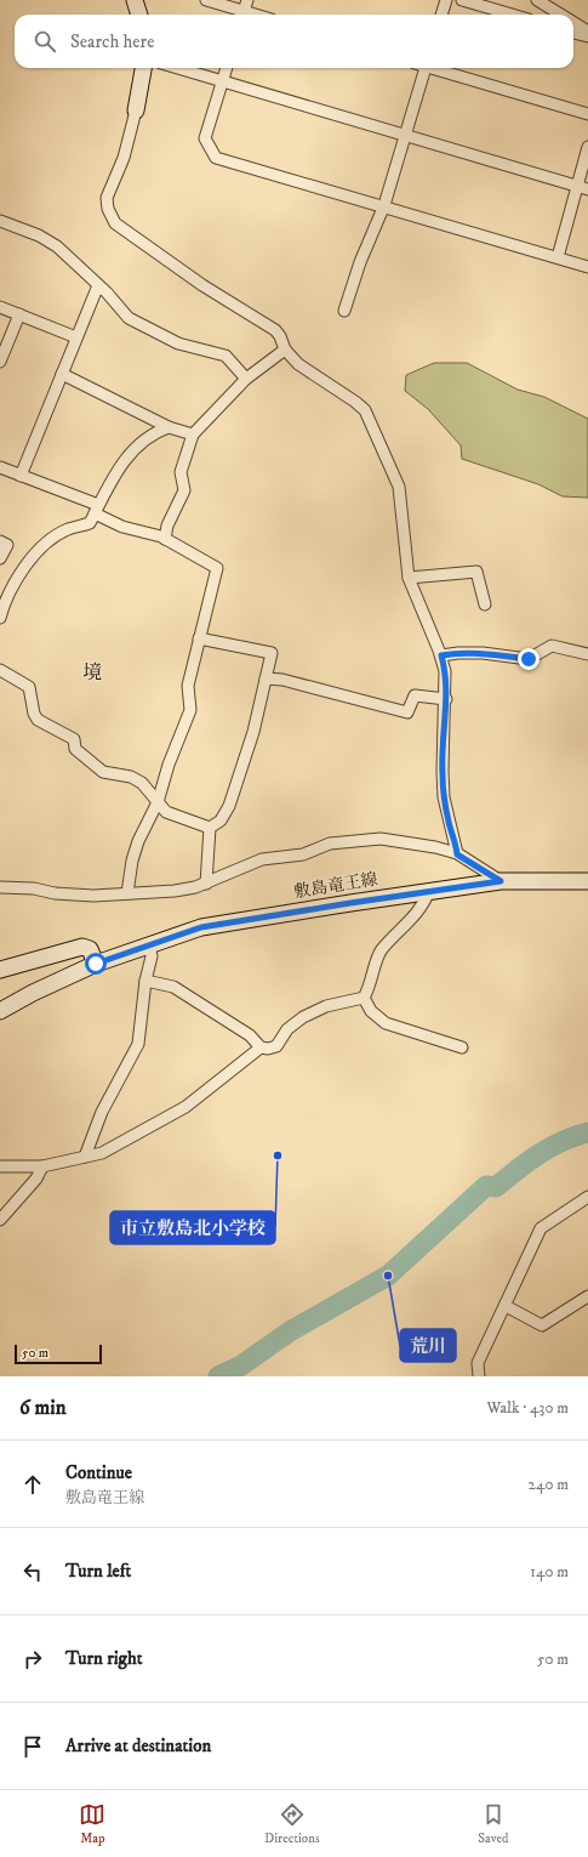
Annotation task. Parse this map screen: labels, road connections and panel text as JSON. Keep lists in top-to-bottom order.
{
  "streets": {
    "main road": ["敷島竜王線"]
  },
  "districts": ["境"],
  "places": ["市立敷島北小学校", "荒川"],
  "scale_bar": "50 m",
  "page": {
    "search": "Search here",
    "scale": "50 m",
    "heading": ["6 min", "Walk · 430 m"],
    "list": [
      ["Continue", "敷島竜王線", "240 m"],
      ["Turn left", "140 m"],
      ["Turn right", "50 m"],
      "Arrive at destination"
    ],
    "nav": ["Map", "Directions", "Saved"]
  }
}
